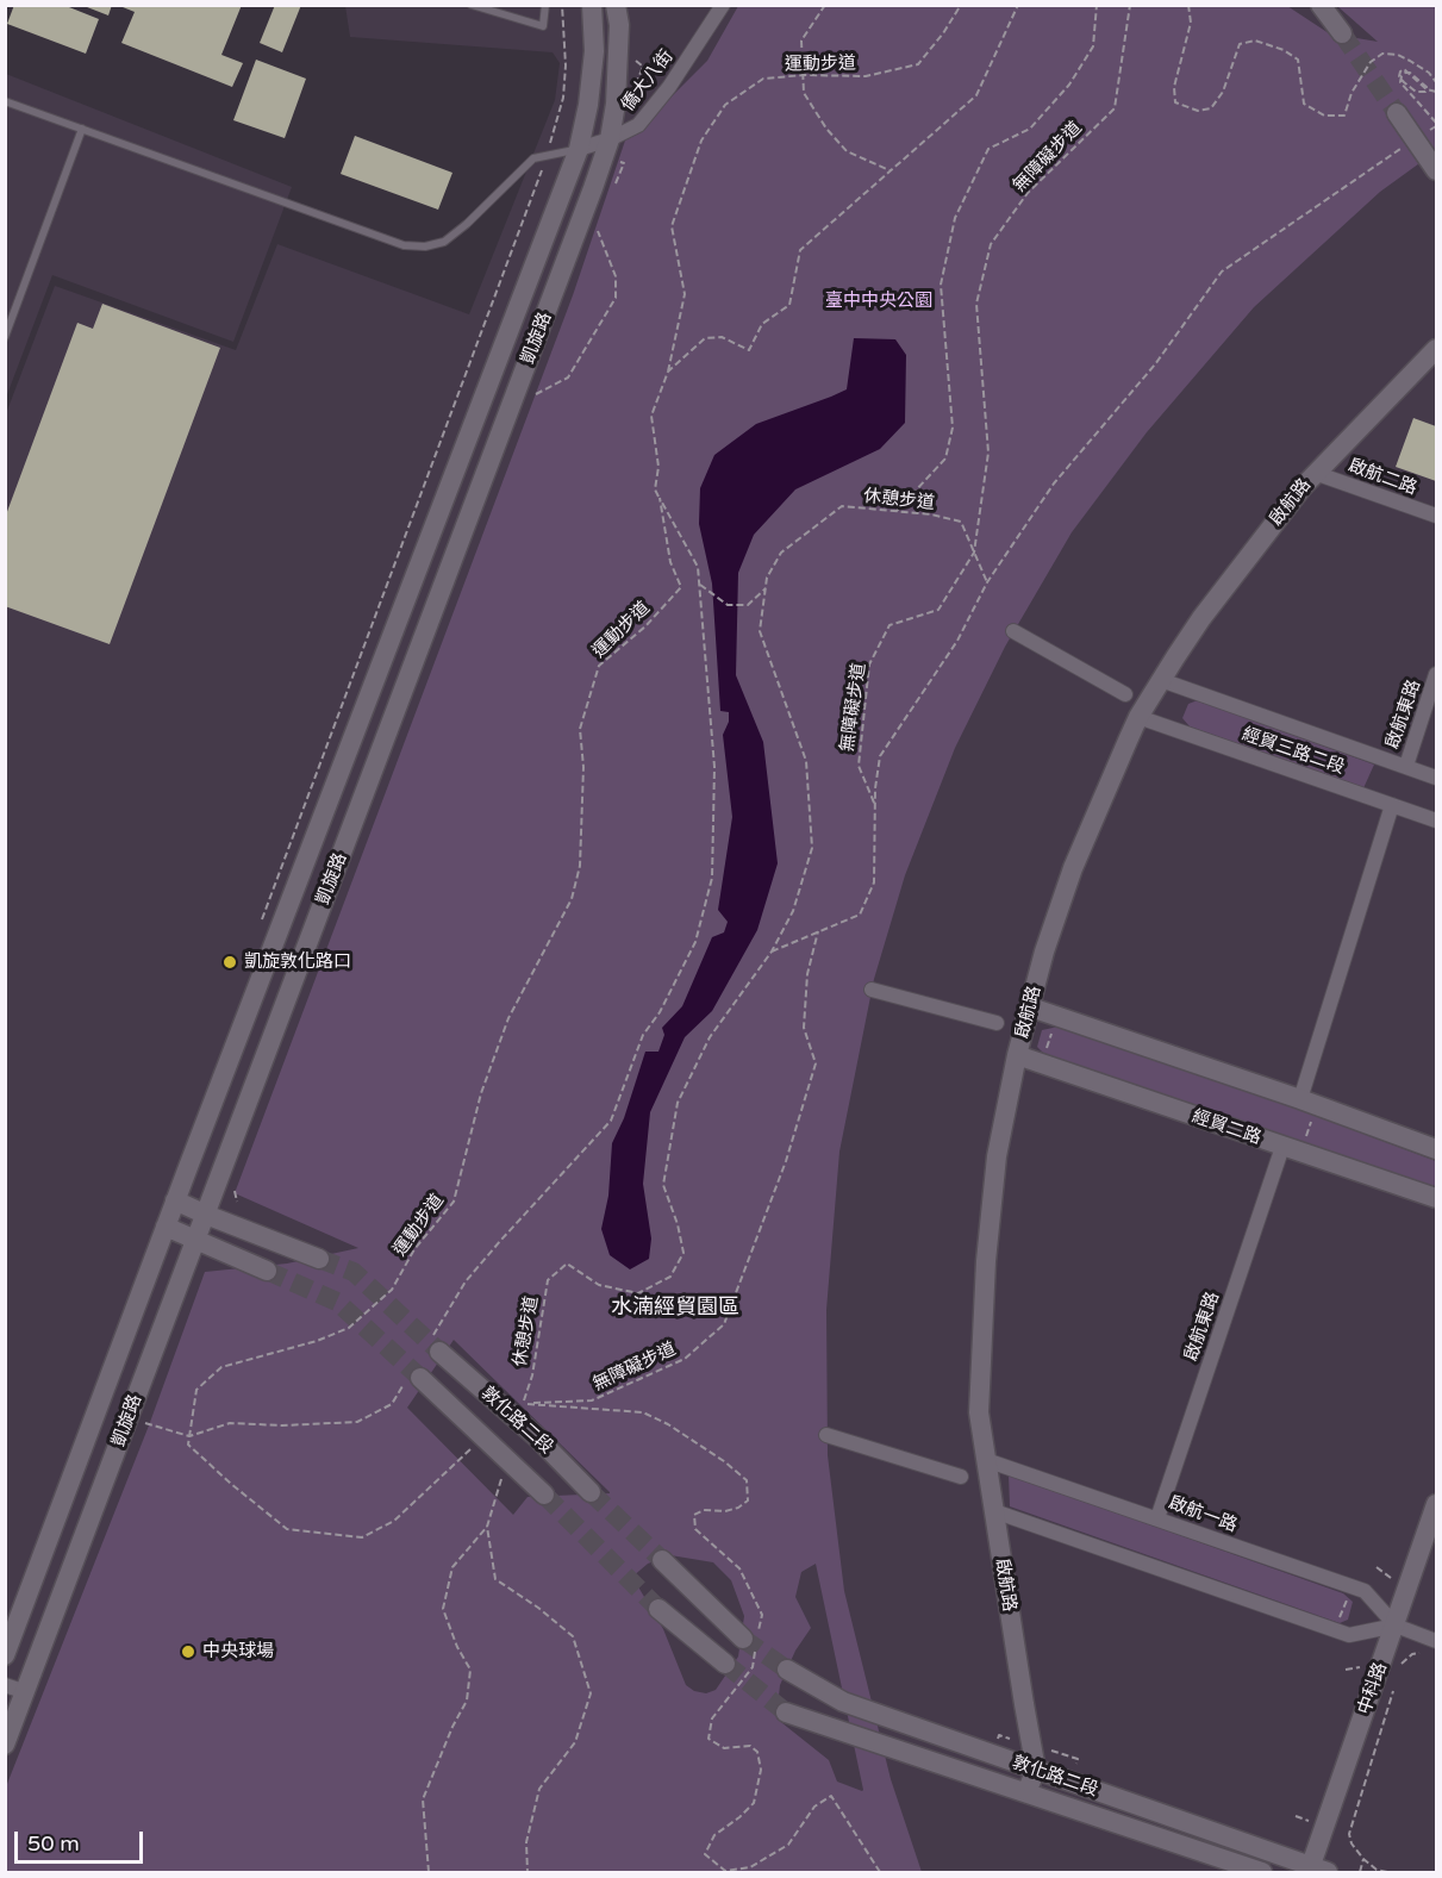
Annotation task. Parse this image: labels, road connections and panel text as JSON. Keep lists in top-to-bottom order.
{
  "streets": {
    "street": [
      "僑大八街",
      "凱旋路",
      "啟航二路",
      "啟航路",
      "啟航東路",
      "經貿三路二段",
      "經貿二路",
      "敦化路二段",
      "啟航一路",
      "中科路"
    ],
    "path": ["運動步道", "無障礙步道", "休憩步道"]
  },
  "crossings": [
    ["僑大八街", "凱旋路"],
    ["無障礙步道", "休憩步道"],
    ["啟航二路", "啟航路"],
    ["啟航路", "經貿三路二段"],
    ["啟航路", "經貿二路"],
    ["啟航路", "敦化路二段"],
    ["啟航路", "啟航一路"],
    ["啟航東路", "經貿三路二段"],
    ["啟航東路", "經貿二路"],
    ["啟航東路", "啟航一路"],
    ["敦化路二段", "中科路"],
    ["啟航一路", "中科路"]
  ],
  "districts": ["水湳經貿園區"],
  "parks": ["臺中中央公園"],
  "places": ["凱旋敦化路口", "中央球場"],
  "scale_bar": "50 m"
}
